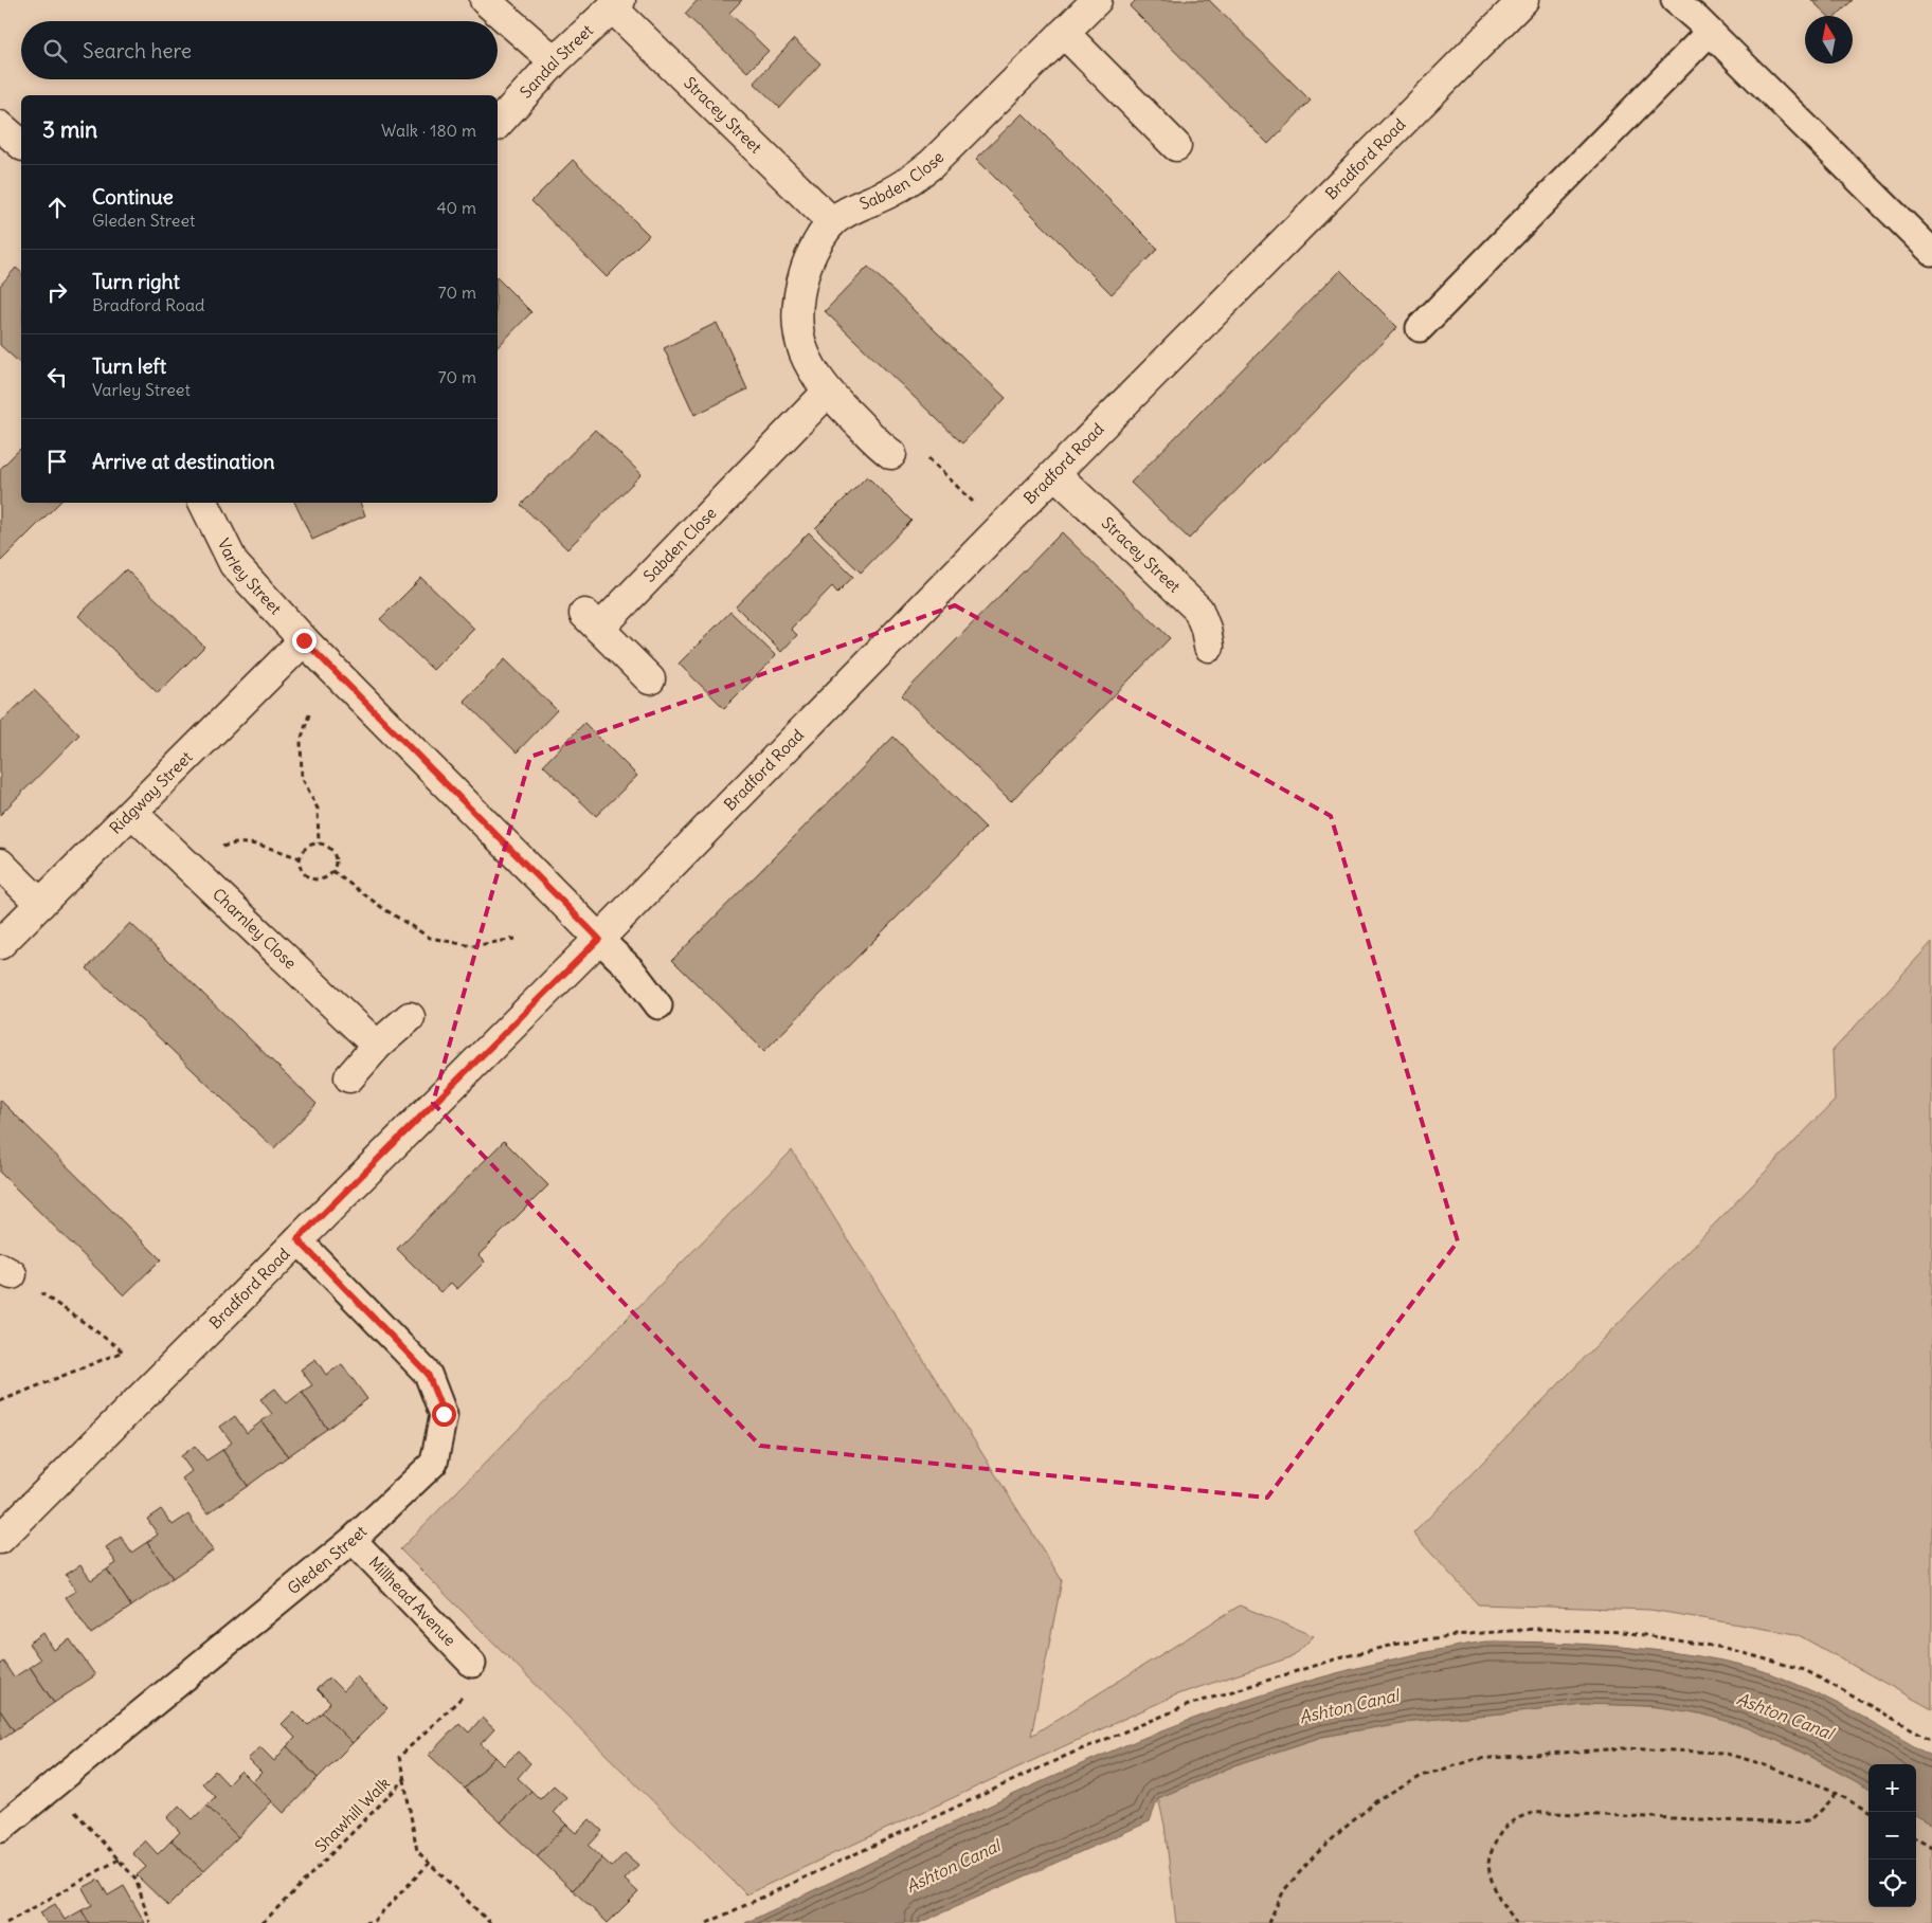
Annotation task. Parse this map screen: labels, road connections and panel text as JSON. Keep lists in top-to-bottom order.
{
  "streets": {
    "street": [
      "Sandal Street",
      "Stracey Street",
      "Bradford Road",
      "Sabden Close",
      "Varley Street",
      "Ridgway Street",
      "Charnley Close"
    ],
    "lane": ["Gleden Street", "Millhead Avenue"],
    "path": ["Shawhill Walk"]
  },
  "crossings": [
    ["Sandal Street", "Stracey Street"],
    ["Stracey Street", "Bradford Road"],
    ["Stracey Street", "Sabden Close"],
    ["Bradford Road", "Varley Street"],
    ["Bradford Road", "Gleden Street"],
    ["Varley Street", "Ridgway Street"],
    ["Ridgway Street", "Charnley Close"],
    ["Gleden Street", "Millhead Avenue"]
  ],
  "water": ["Ashton Canal"],
  "north": "top",
  "page": {
    "search": "Search here",
    "heading": ["3 min", "Walk · 180 m"],
    "list": [
      ["Continue", "Gleden Street", "40 m"],
      ["Turn right", "Bradford Road", "70 m"],
      ["Turn left", "Varley Street", "70 m"],
      "Arrive at destination"
    ],
    "map_buttons": ["+", "−"]
  }
}
